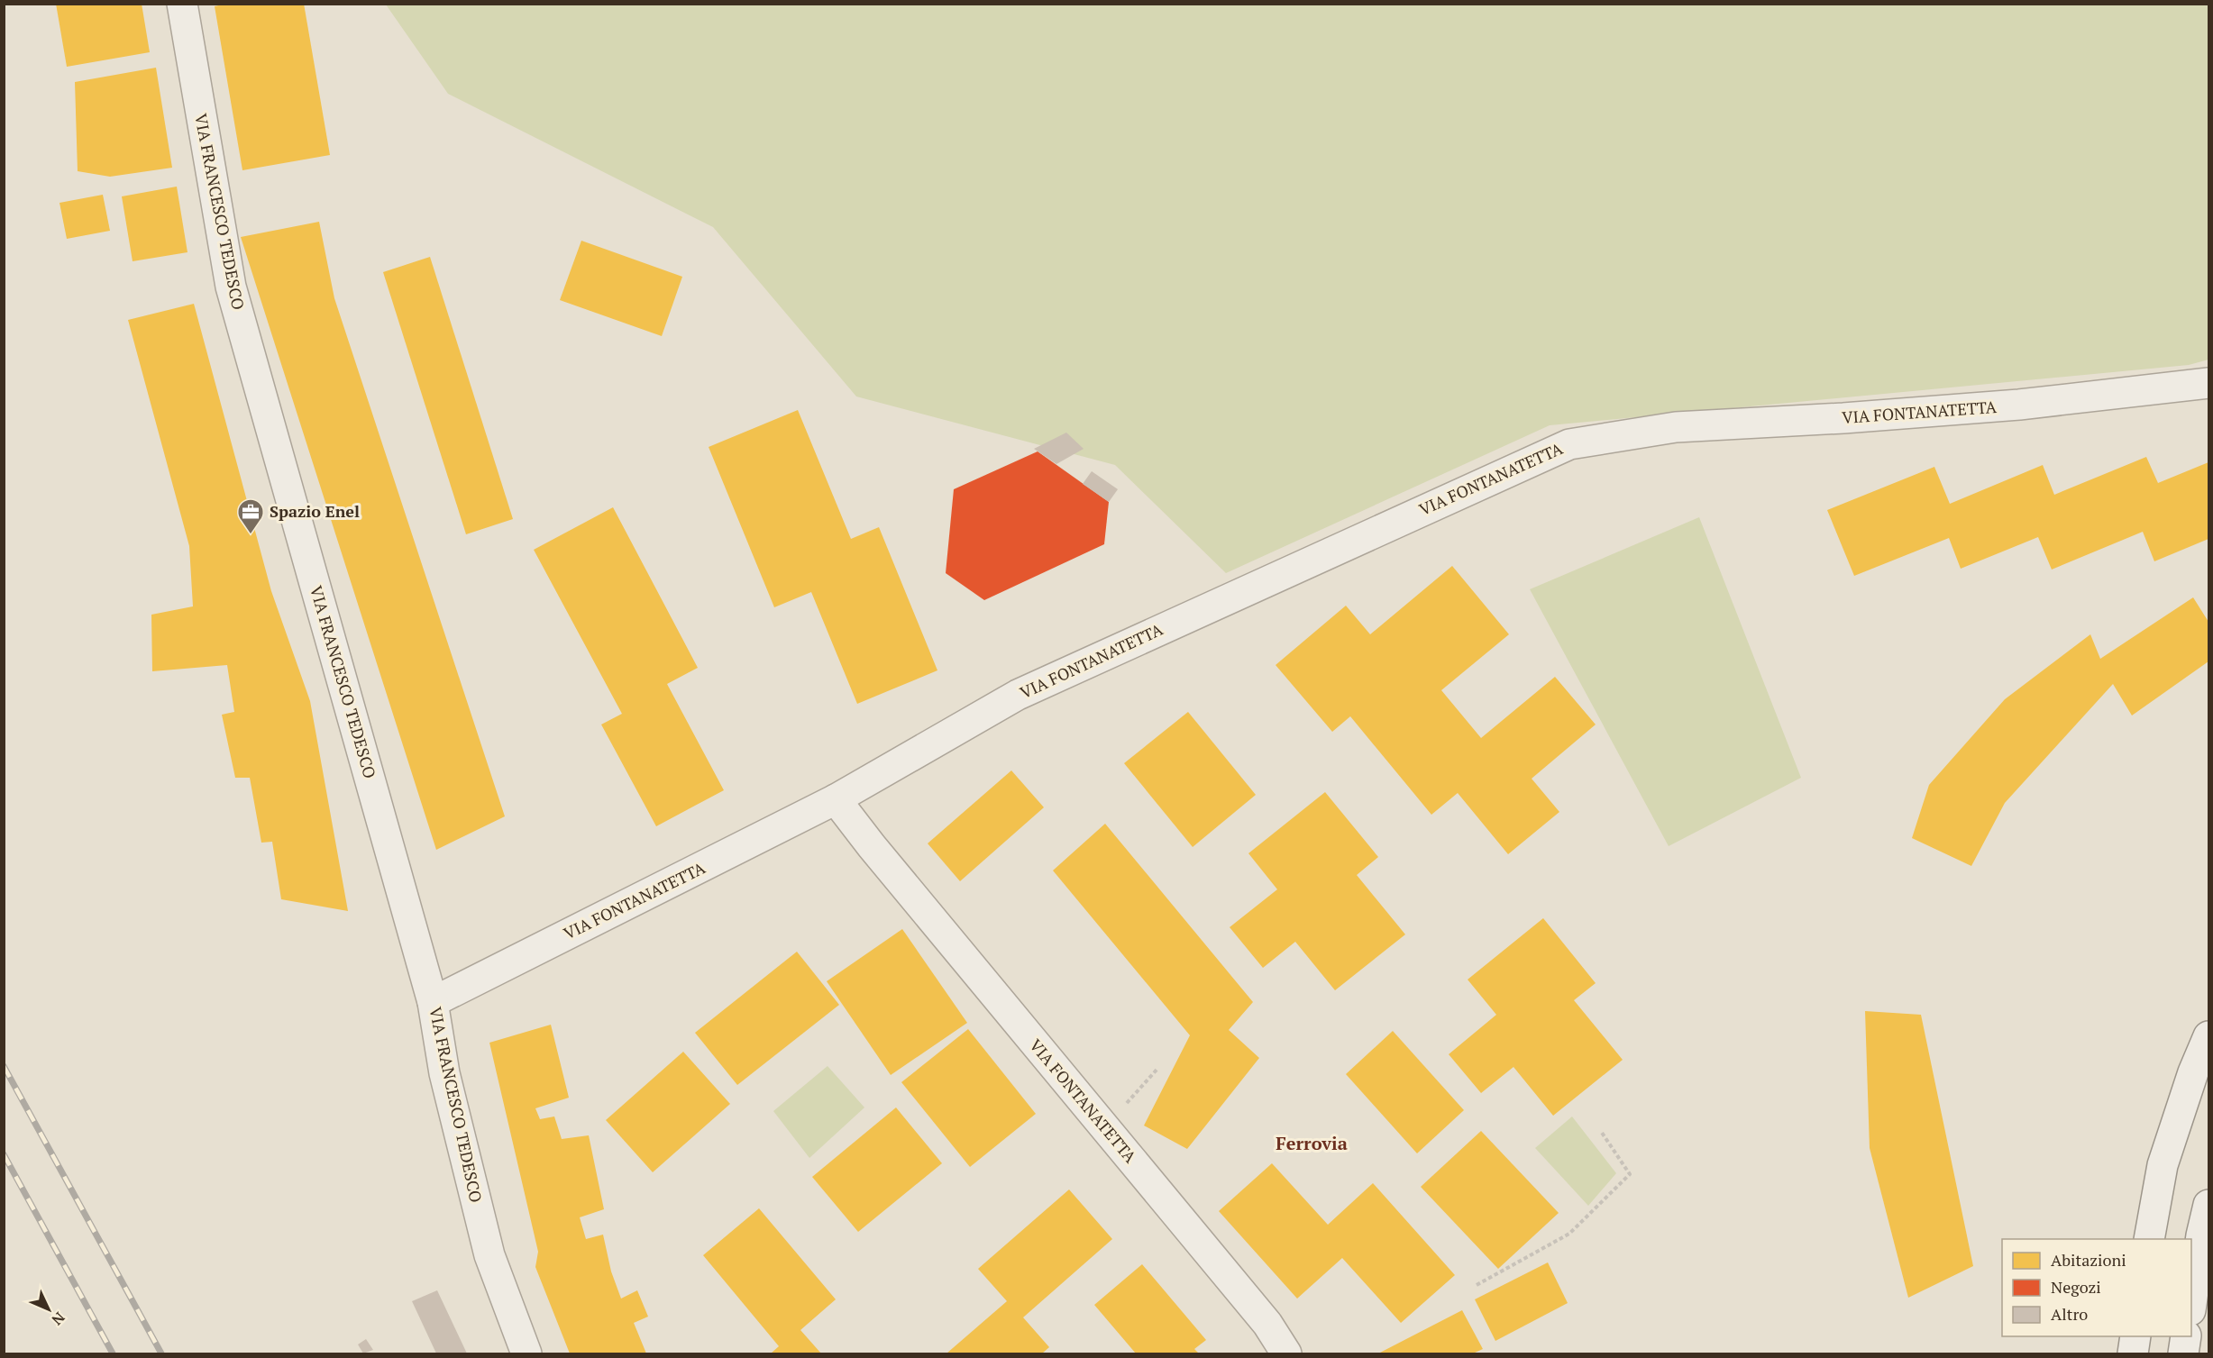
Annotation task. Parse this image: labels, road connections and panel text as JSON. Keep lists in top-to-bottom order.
{
  "streets": {
    "street": ["VIA FRANCESCO TEDESCO", "VIA FONTANATETTA"]
  },
  "crossings": [
    ["VIA FRANCESCO TEDESCO", "VIA FONTANATETTA"]
  ],
  "districts": ["Ferrovia"],
  "places": {
    "office": ["Spazio Enel"]
  },
  "legend": ["Abitazioni", "Negozi", "Altro"],
  "north": "bottom right"
}
